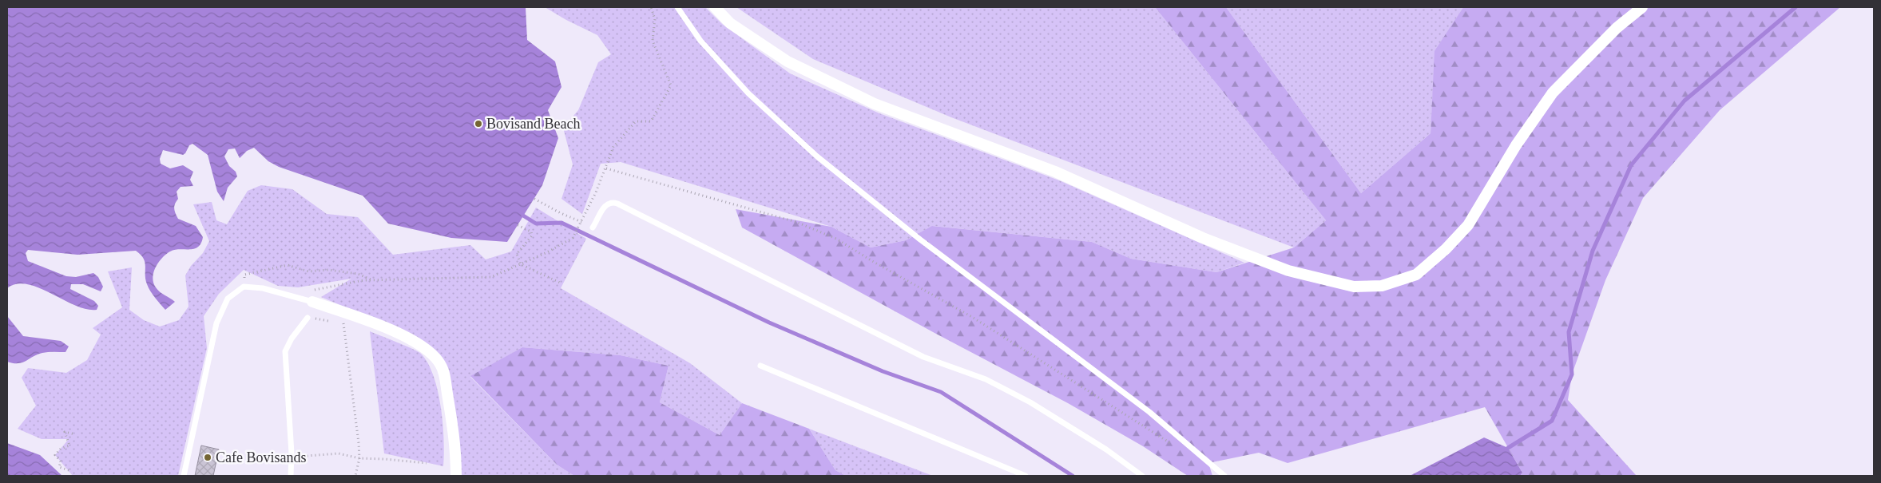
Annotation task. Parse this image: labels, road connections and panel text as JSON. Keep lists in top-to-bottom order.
{
  "places": ["Bovisand Beach", "Cafe Bovisands"]
}
